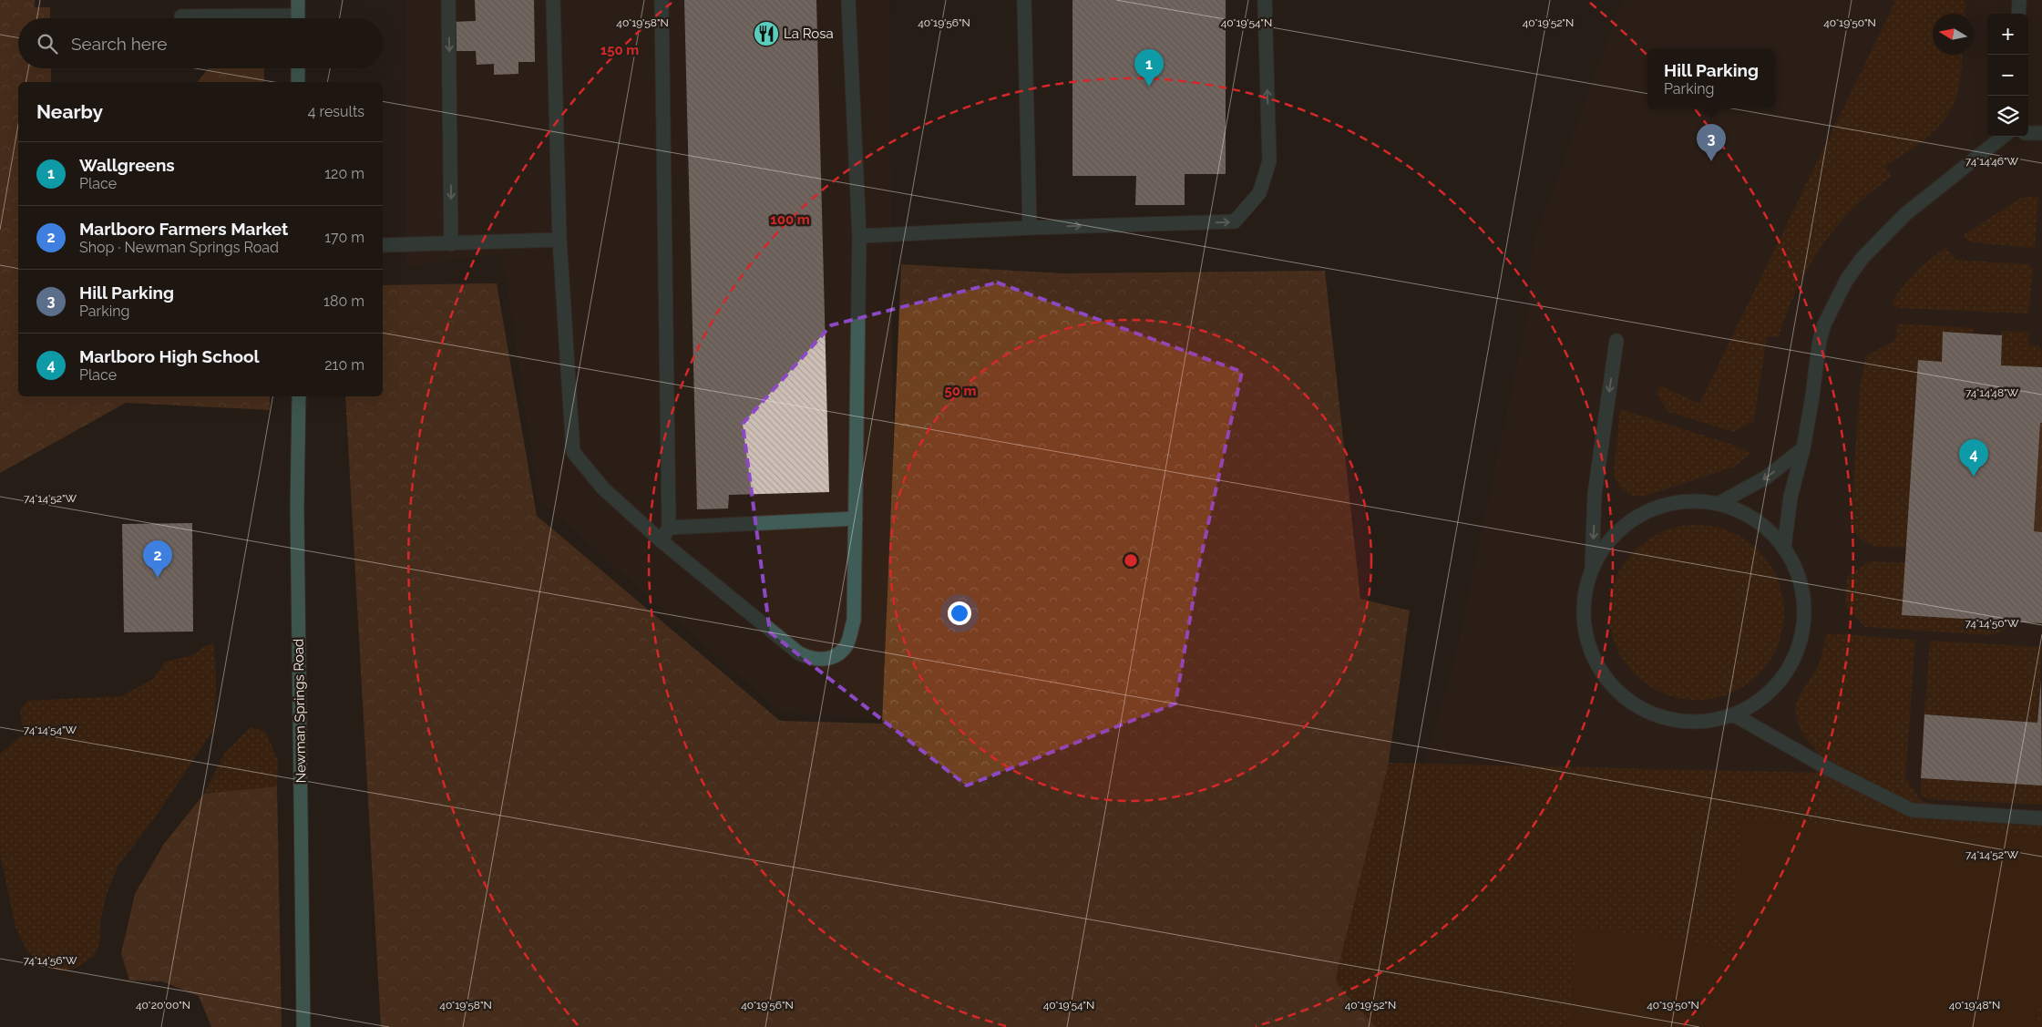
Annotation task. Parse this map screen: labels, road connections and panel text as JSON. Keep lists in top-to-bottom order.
{
  "streets": {
    "main road": ["Newman Springs Road"]
  },
  "places": {
    "restaurant": ["La Rosa"]
  },
  "north": "left",
  "page": {
    "map_buttons": ["+", "−"],
    "search": "Search here",
    "pins": [
      "1",
      "3",
      "4",
      "2"
    ],
    "popup": ["Hill Parking", "Parking"],
    "heading": ["Nearby", "4 results"],
    "list": [
      {
        "mark": "1",
        "name": "Wallgreens",
        "note": "Place",
        "value": "120 m"
      },
      {
        "mark": "2",
        "name": "Marlboro Farmers Market",
        "note": "Shop · Newman Springs Road",
        "value": "170 m"
      },
      {
        "mark": "3",
        "name": "Hill Parking",
        "note": "Parking",
        "value": "180 m"
      },
      {
        "mark": "4",
        "name": "Marlboro High School",
        "note": "Place",
        "value": "210 m"
      }
    ]
  },
  "coordinates": [
    "40°19'58\"N",
    "40°19'56\"N",
    "40°19'54\"N",
    "40°19'52\"N",
    "40°19'50\"N",
    "74°14'46\"W",
    "74°14'48\"W",
    "74°14'52\"W",
    "74°14'50\"W",
    "74°14'54\"W",
    "74°14'56\"W",
    "40°20'00\"N",
    "40°19'48\"N"
  ],
  "rings": ["150 m", "100 m", "50 m"]
}
